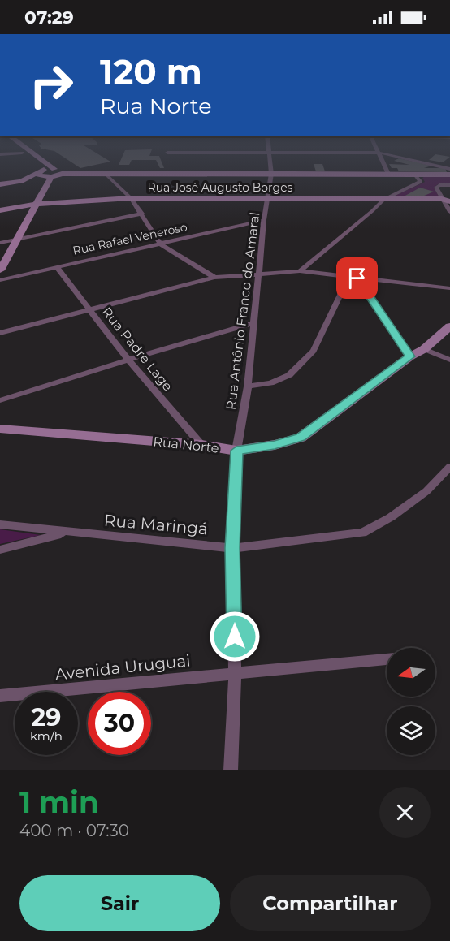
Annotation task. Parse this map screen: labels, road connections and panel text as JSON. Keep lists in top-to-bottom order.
{
  "streets": {
    "street": [
      "Rua José Augusto Borges",
      "Rua Rafael Veneroso",
      "Rua Antônio Franco do Amaral",
      "Rua Padre Lage",
      "Rua Norte",
      "Rua Maringá",
      "Avenida Uruguai"
    ]
  },
  "crossings": [
    ["Rua José Augusto Borges", "Rua Antônio Franco do Amaral"],
    ["Rua Rafael Veneroso", "Rua Antônio Franco do Amaral"],
    ["Rua Rafael Veneroso", "Rua Padre Lage"],
    ["Rua Antônio Franco do Amaral", "Rua Norte"],
    ["Rua Antônio Franco do Amaral", "Rua Maringá"],
    ["Rua Antônio Franco do Amaral", "Avenida Uruguai"],
    ["Rua Padre Lage", "Rua Norte"]
  ],
  "north": "left",
  "page": {
    "status": "07:29",
    "turn": ["120 m", "Rua Norte"],
    "speed": "29 km/h",
    "limit": "30",
    "heading": ["1 min", "400 m · 07:30"],
    "buttons": ["Sair", "Compartilhar"]
  }
}
